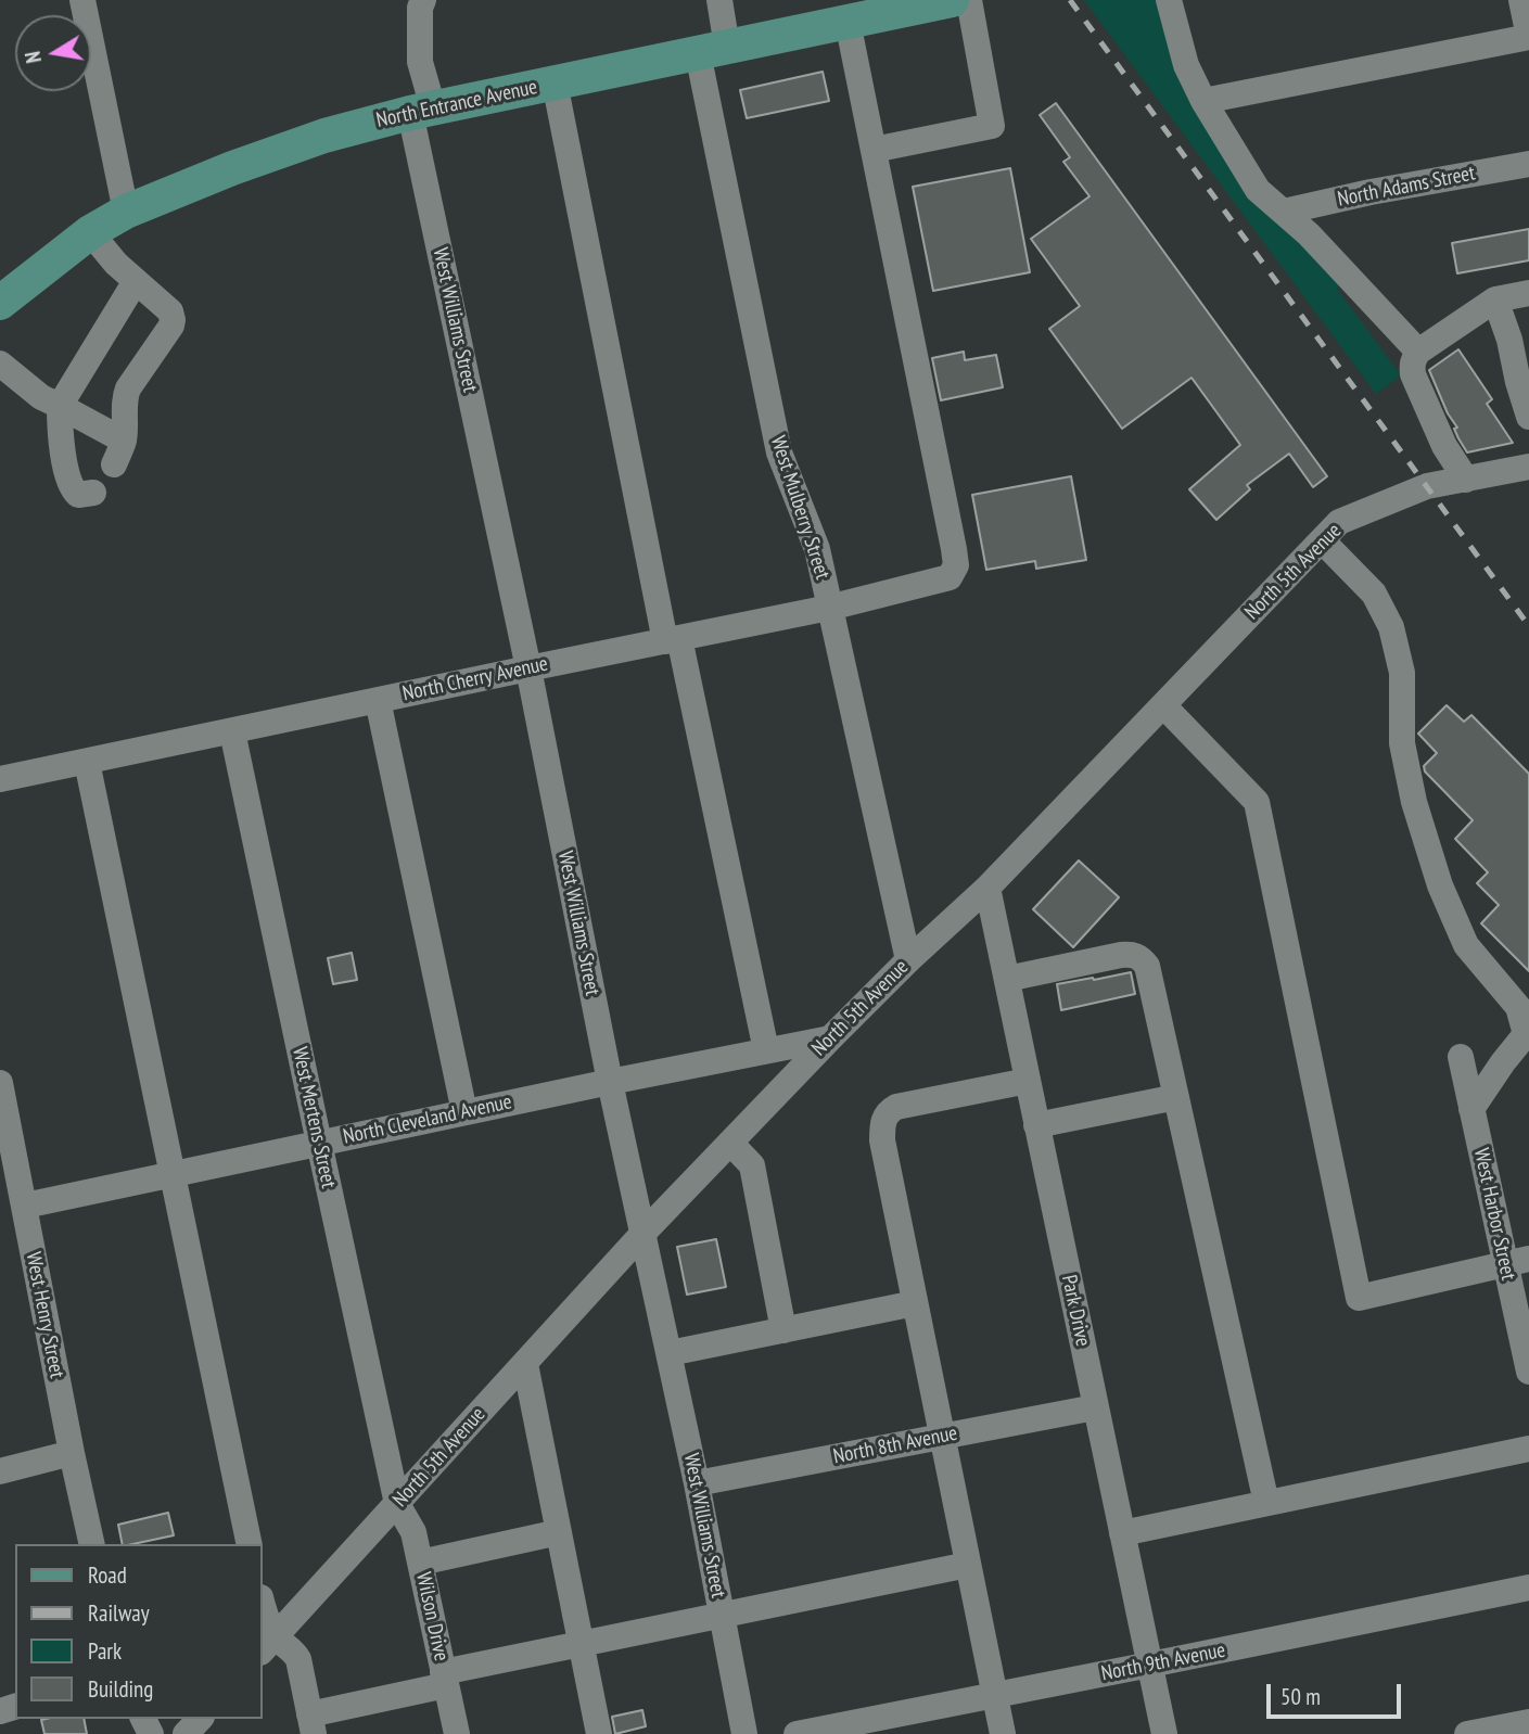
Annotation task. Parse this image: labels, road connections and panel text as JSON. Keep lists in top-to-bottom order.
{
  "streets": {
    "main road": ["North Entrance Avenue"],
    "street": [
      "North Adams Street",
      "West Williams Street",
      "West Mulberry Street",
      "North 5th Avenue",
      "North Cherry Avenue",
      "West Mertens Street",
      "North Cleveland Avenue",
      "West Harbor Street",
      "Park Drive",
      "West Henry Street",
      "North 8th Avenue",
      "Wilson Drive",
      "North 9th Avenue"
    ]
  },
  "crossings": [
    ["North Entrance Avenue", "West Williams Street"],
    ["North Entrance Avenue", "West Mulberry Street"],
    ["West Williams Street", "North 5th Avenue"],
    ["West Williams Street", "North Cherry Avenue"],
    ["West Williams Street", "North Cleveland Avenue"],
    ["West Williams Street", "North 8th Avenue"],
    ["West Mulberry Street", "North 5th Avenue"],
    ["West Mulberry Street", "North Cherry Avenue"],
    ["North 5th Avenue", "West Mertens Street"],
    ["North 5th Avenue", "North Cleveland Avenue"],
    ["North 5th Avenue", "Park Drive"],
    ["North 5th Avenue", "Wilson Drive"],
    ["North Cherry Avenue", "West Mertens Street"],
    ["West Mertens Street", "North Cleveland Avenue"],
    ["West Mertens Street", "Wilson Drive"],
    ["North Cleveland Avenue", "West Henry Street"],
    ["Park Drive", "North 8th Avenue"],
    ["Park Drive", "North 9th Avenue"]
  ],
  "legend": [
    "Road",
    "Railway",
    "Park",
    "Building"
  ],
  "scale_bar": "50 m",
  "north": "left"
}
